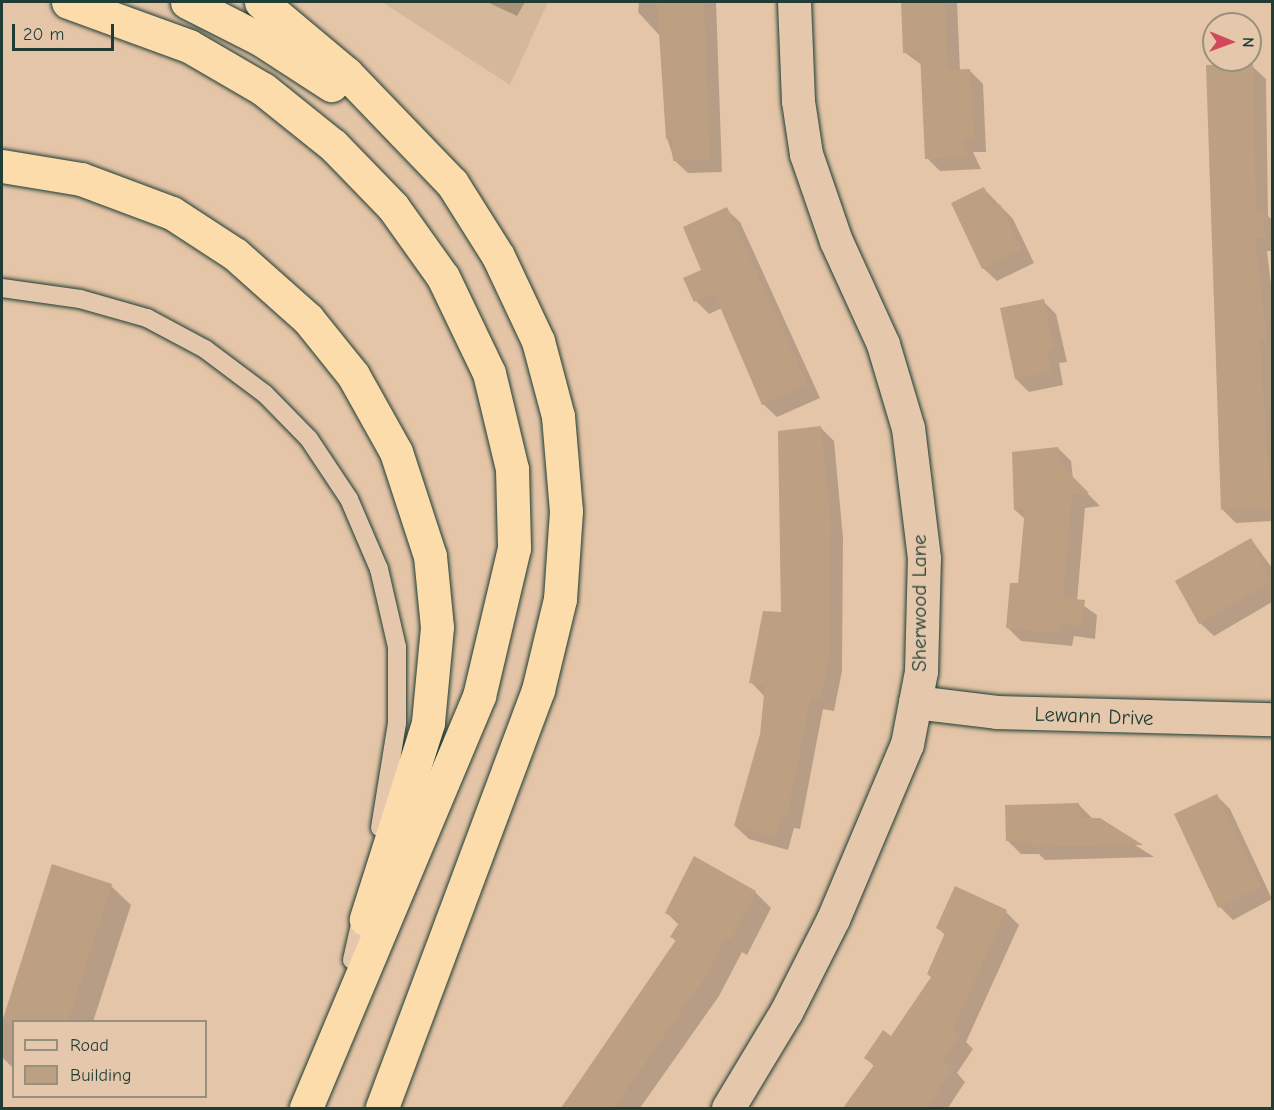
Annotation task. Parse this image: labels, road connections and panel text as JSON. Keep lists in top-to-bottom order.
{
  "streets": {
    "street": ["Sherwood Lane", "Lewann Drive"]
  },
  "crossings": [
    ["Sherwood Lane", "Lewann Drive"]
  ],
  "legend": ["Road", "Building"],
  "scale_bar": "20 m",
  "north": "right"
}
